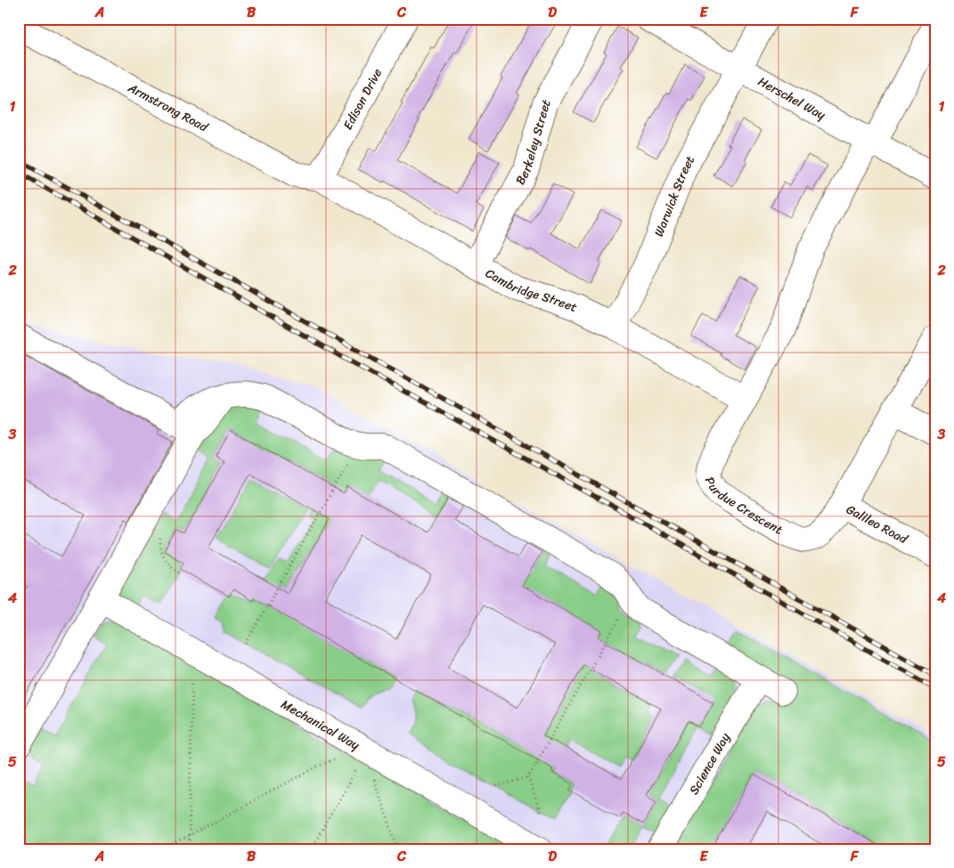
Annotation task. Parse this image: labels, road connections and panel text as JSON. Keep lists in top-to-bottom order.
{
  "streets": {
    "street": [
      "Herschel Way",
      "Edison Drive",
      "Armstrong Road",
      "Berkeley Street",
      "Warwick Street",
      "Cambridge Street",
      "Purdue Crescent",
      "Galileo Road",
      "Mechanical Way",
      "Science Way"
    ]
  },
  "crossings": [
    ["Herschel Way", "Warwick Street"],
    ["Herschel Way", "Purdue Crescent"],
    ["Edison Drive", "Armstrong Road"],
    ["Edison Drive", "Cambridge Street"],
    ["Armstrong Road", "Cambridge Street"],
    ["Berkeley Street", "Cambridge Street"],
    ["Warwick Street", "Cambridge Street"],
    ["Cambridge Street", "Purdue Crescent"],
    ["Purdue Crescent", "Galileo Road"]
  ],
  "grid": {
    "columns": [
      "A",
      "B",
      "C",
      "D",
      "E",
      "F"
    ],
    "rows": [
      "1",
      "2",
      "3",
      "4",
      "5"
    ]
  }
}
